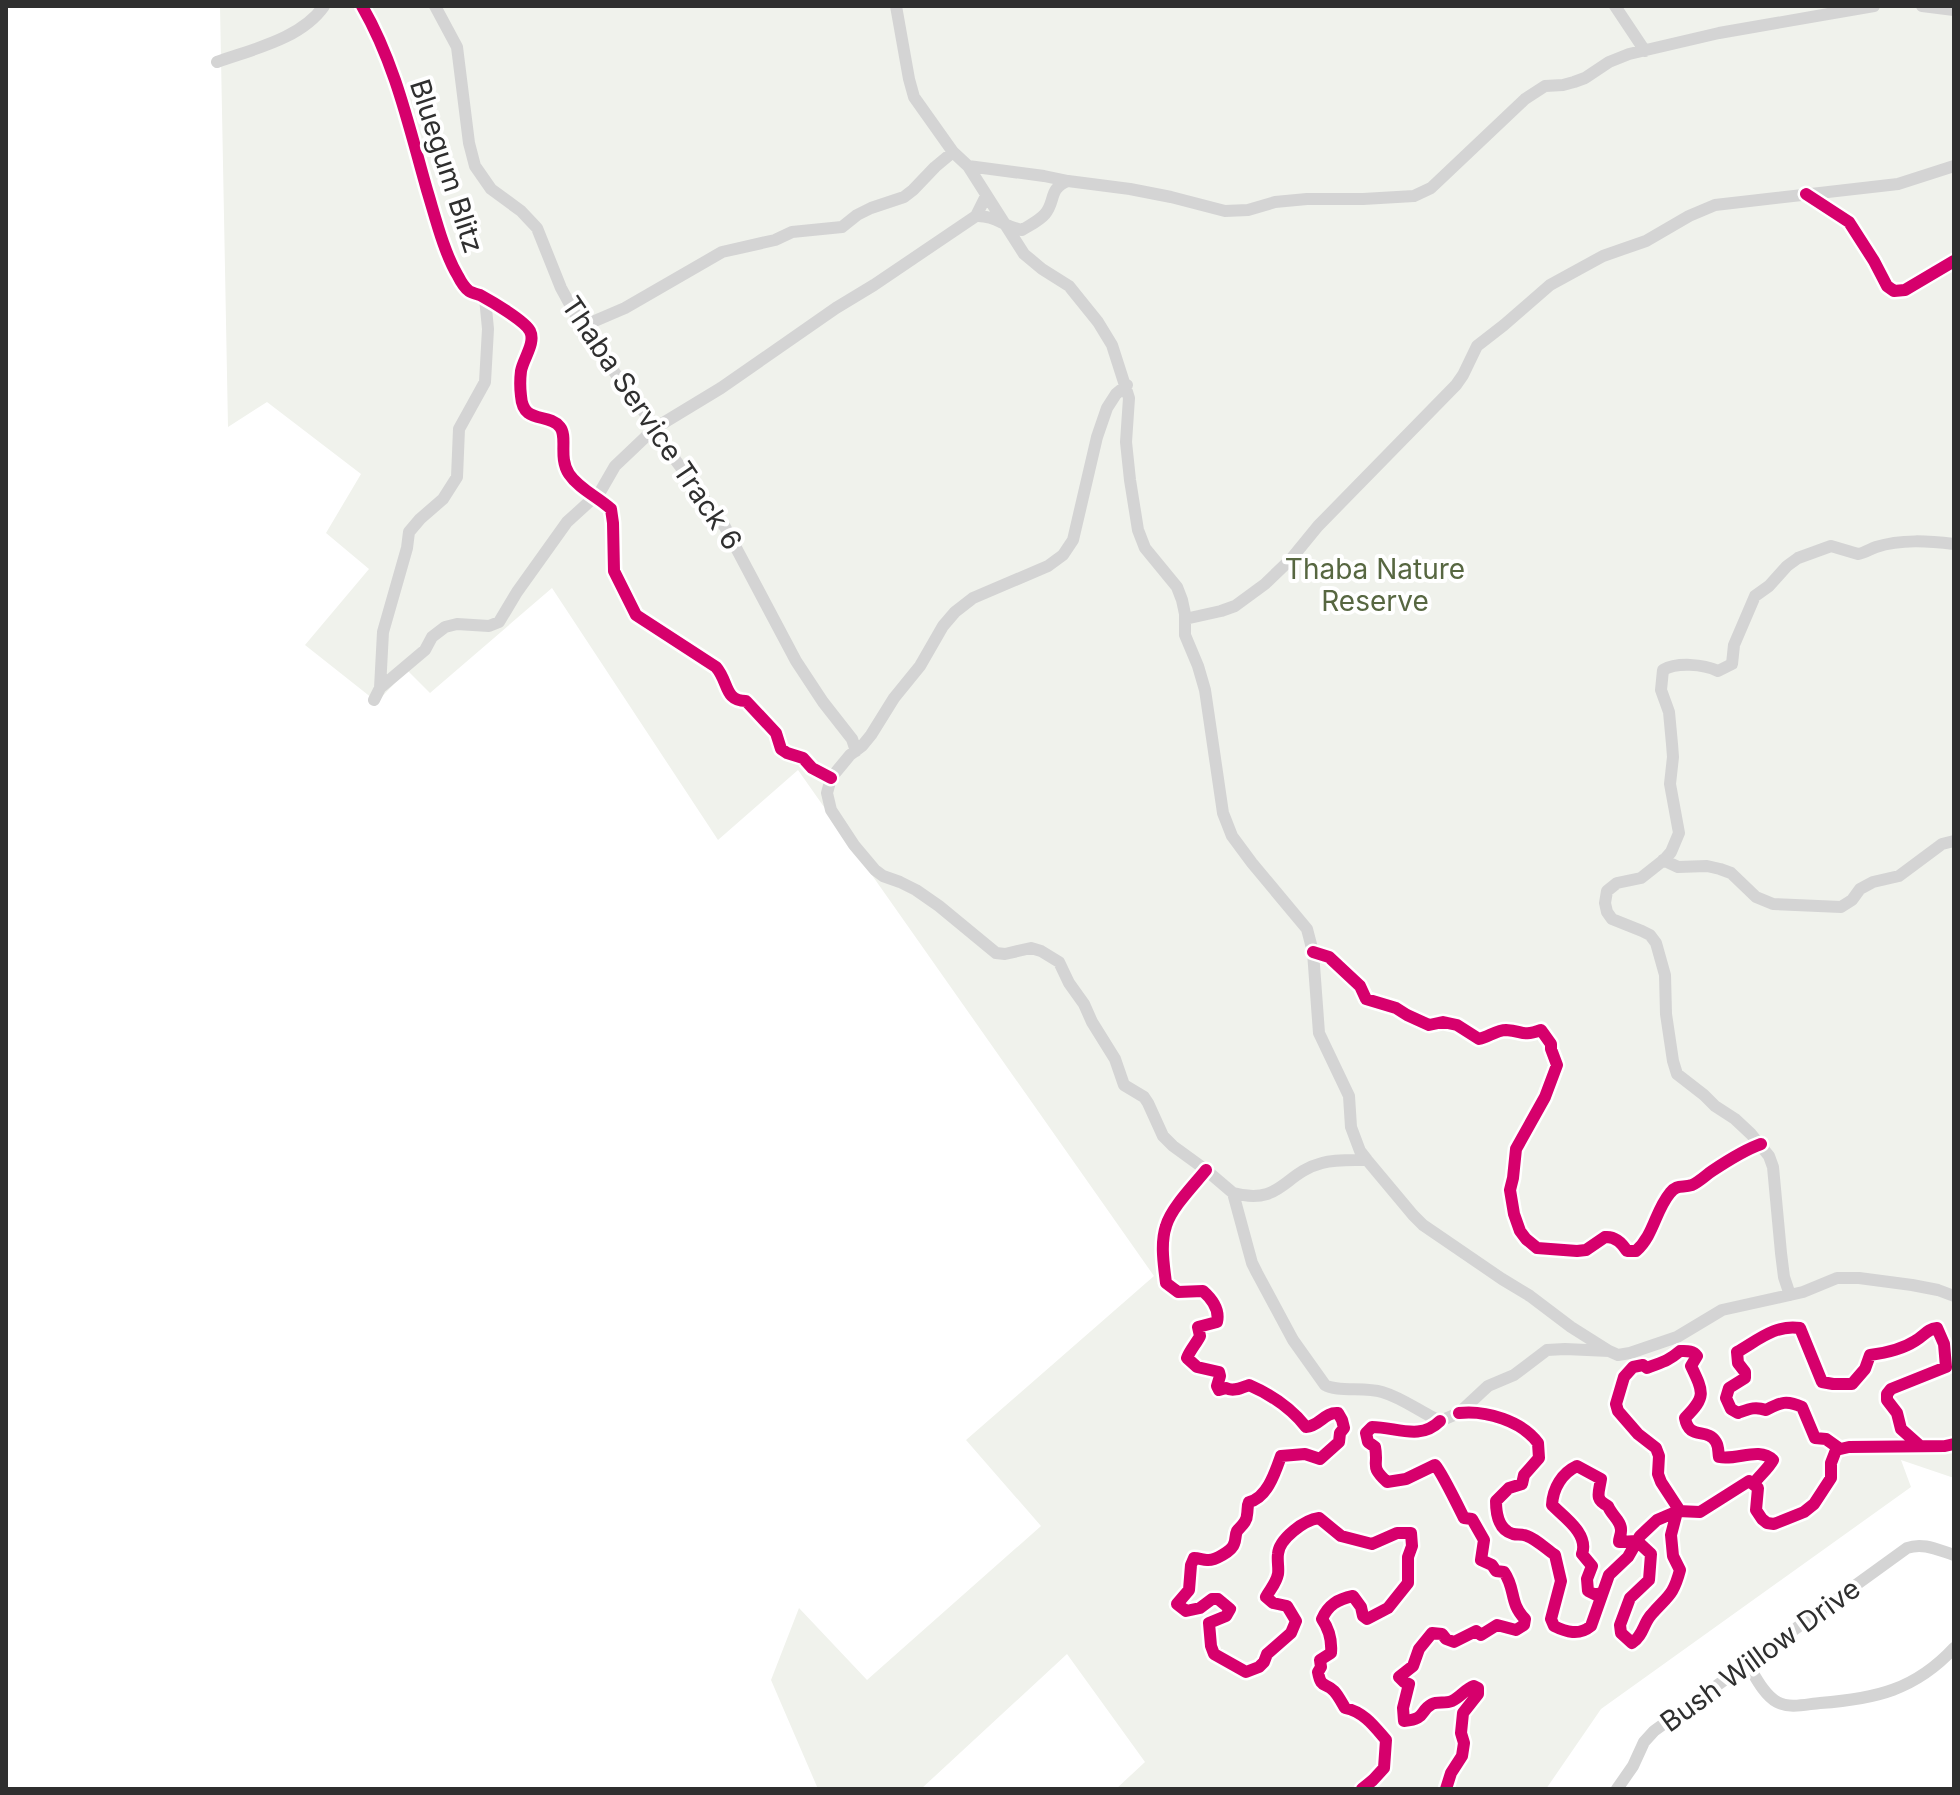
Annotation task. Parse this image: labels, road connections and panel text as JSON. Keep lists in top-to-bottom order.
{
  "streets": {
    "street": ["Thaba Service Track 6", "Bush Willow Drive"],
    "cycle path": ["Bluegum Blitz"]
  },
  "parks": ["Thaba Nature Reserve"]
}
